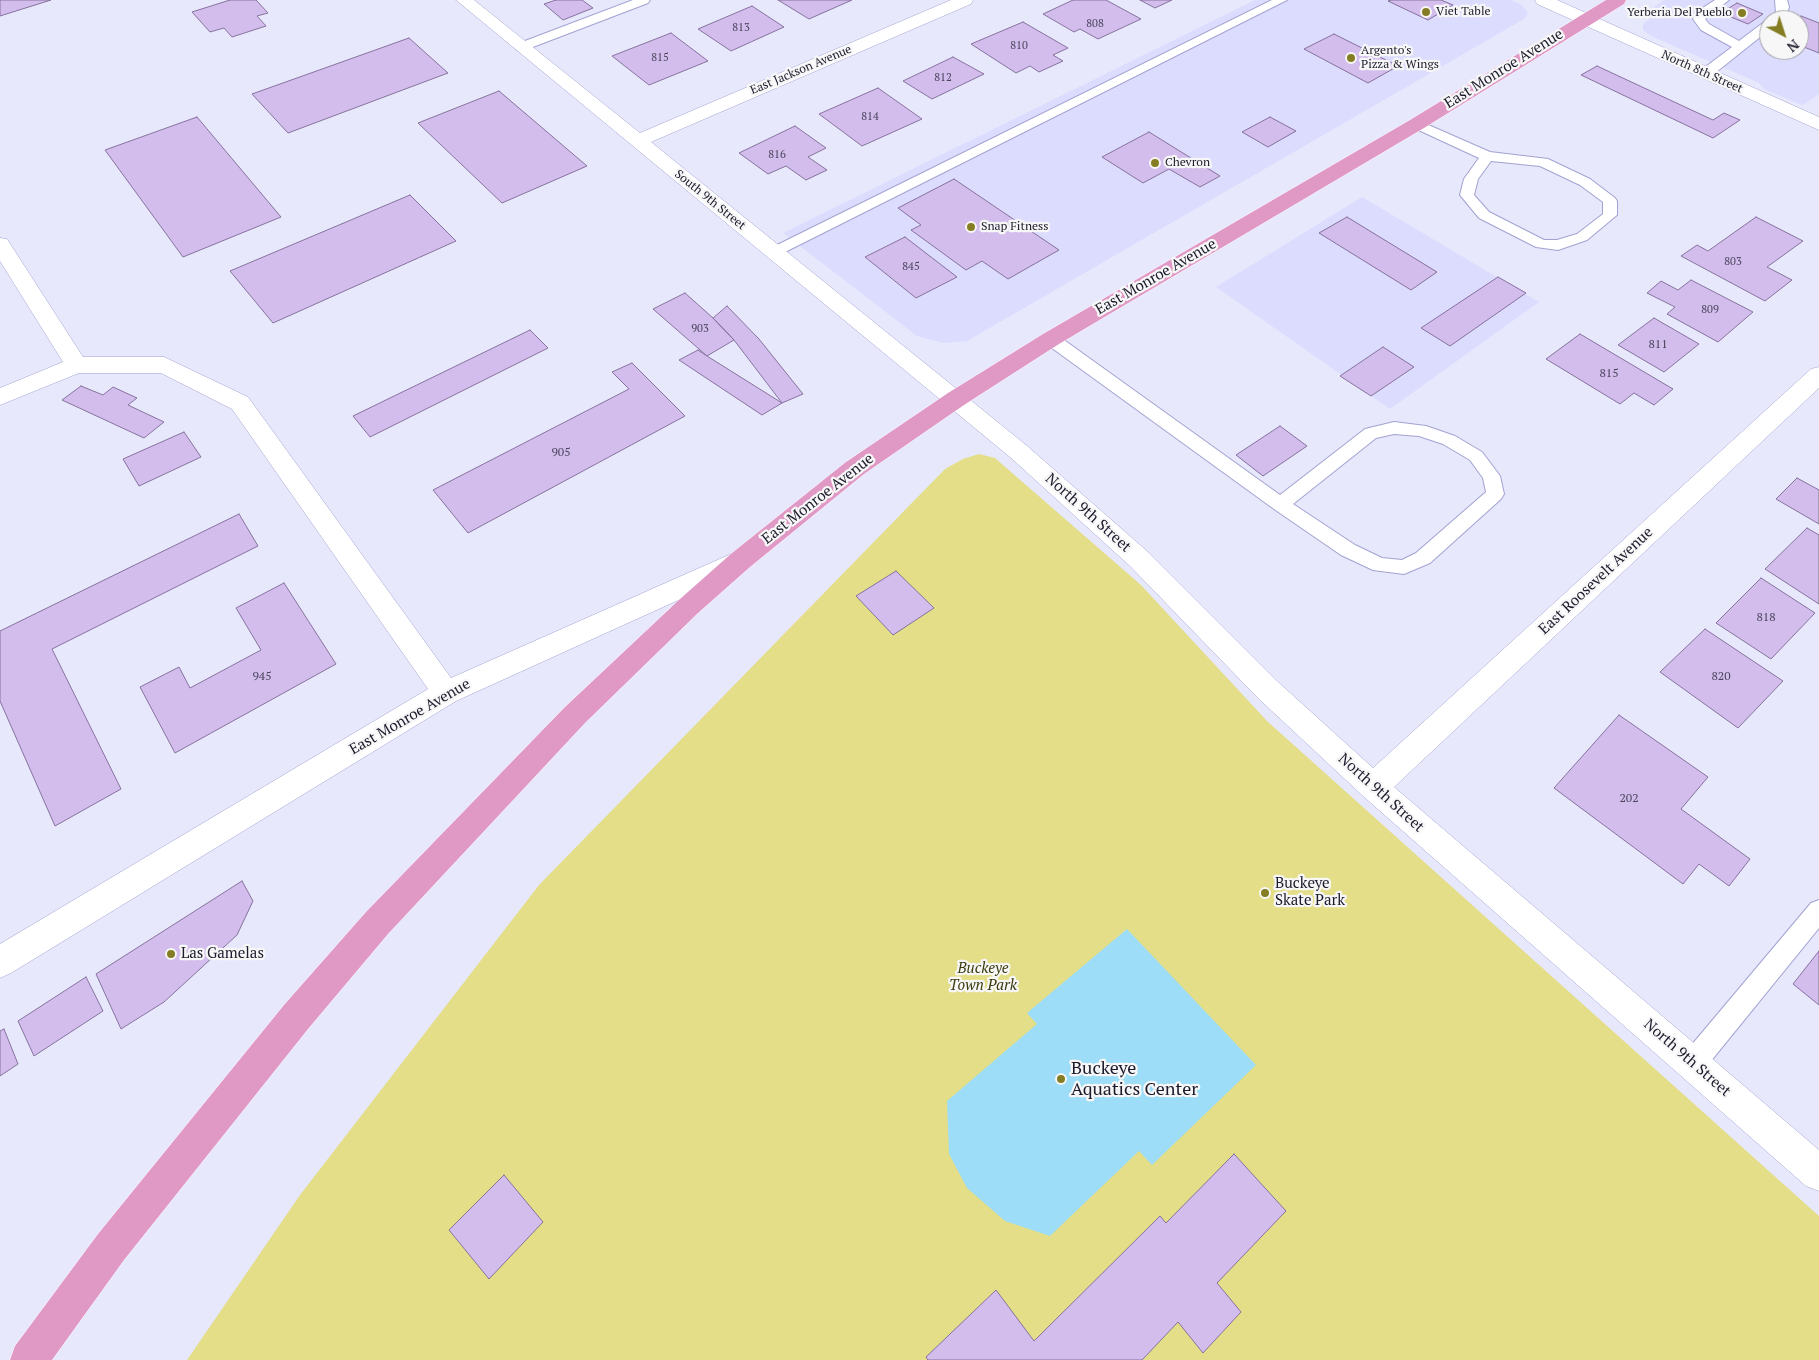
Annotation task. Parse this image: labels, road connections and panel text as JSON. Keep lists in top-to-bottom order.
{
  "streets": {
    "main road": ["East Monroe Avenue"],
    "street": [
      "East Jackson Avenue",
      "North 8th Street",
      "South 9th Street",
      "North 9th Street",
      "East Roosevelt Avenue"
    ]
  },
  "crossings": [
    ["East Monroe Avenue", "North 8th Street"],
    ["East Monroe Avenue", "South 9th Street"],
    ["East Monroe Avenue", "North 9th Street"],
    ["East Jackson Avenue", "South 9th Street"],
    ["South 9th Street", "North 9th Street"],
    ["North 9th Street", "East Roosevelt Avenue"]
  ],
  "parks": ["Buckeye Town Park"],
  "places": [
    "Viet Table",
    "Yerberia Del Pueblo",
    "Argento's Pizza & Wings",
    "Chevron",
    "Snap Fitness",
    "Buckeye Skate Park",
    "Las Gamelas",
    "Buckeye Aquatics Center"
  ],
  "house_numbers": [
    "808",
    "813",
    "810",
    "815",
    "812",
    "814",
    "816",
    "803",
    "845",
    "809",
    "903",
    "811",
    "815",
    "905",
    "818",
    "945",
    "820",
    "202"
  ],
  "north": "bottom right"
}
